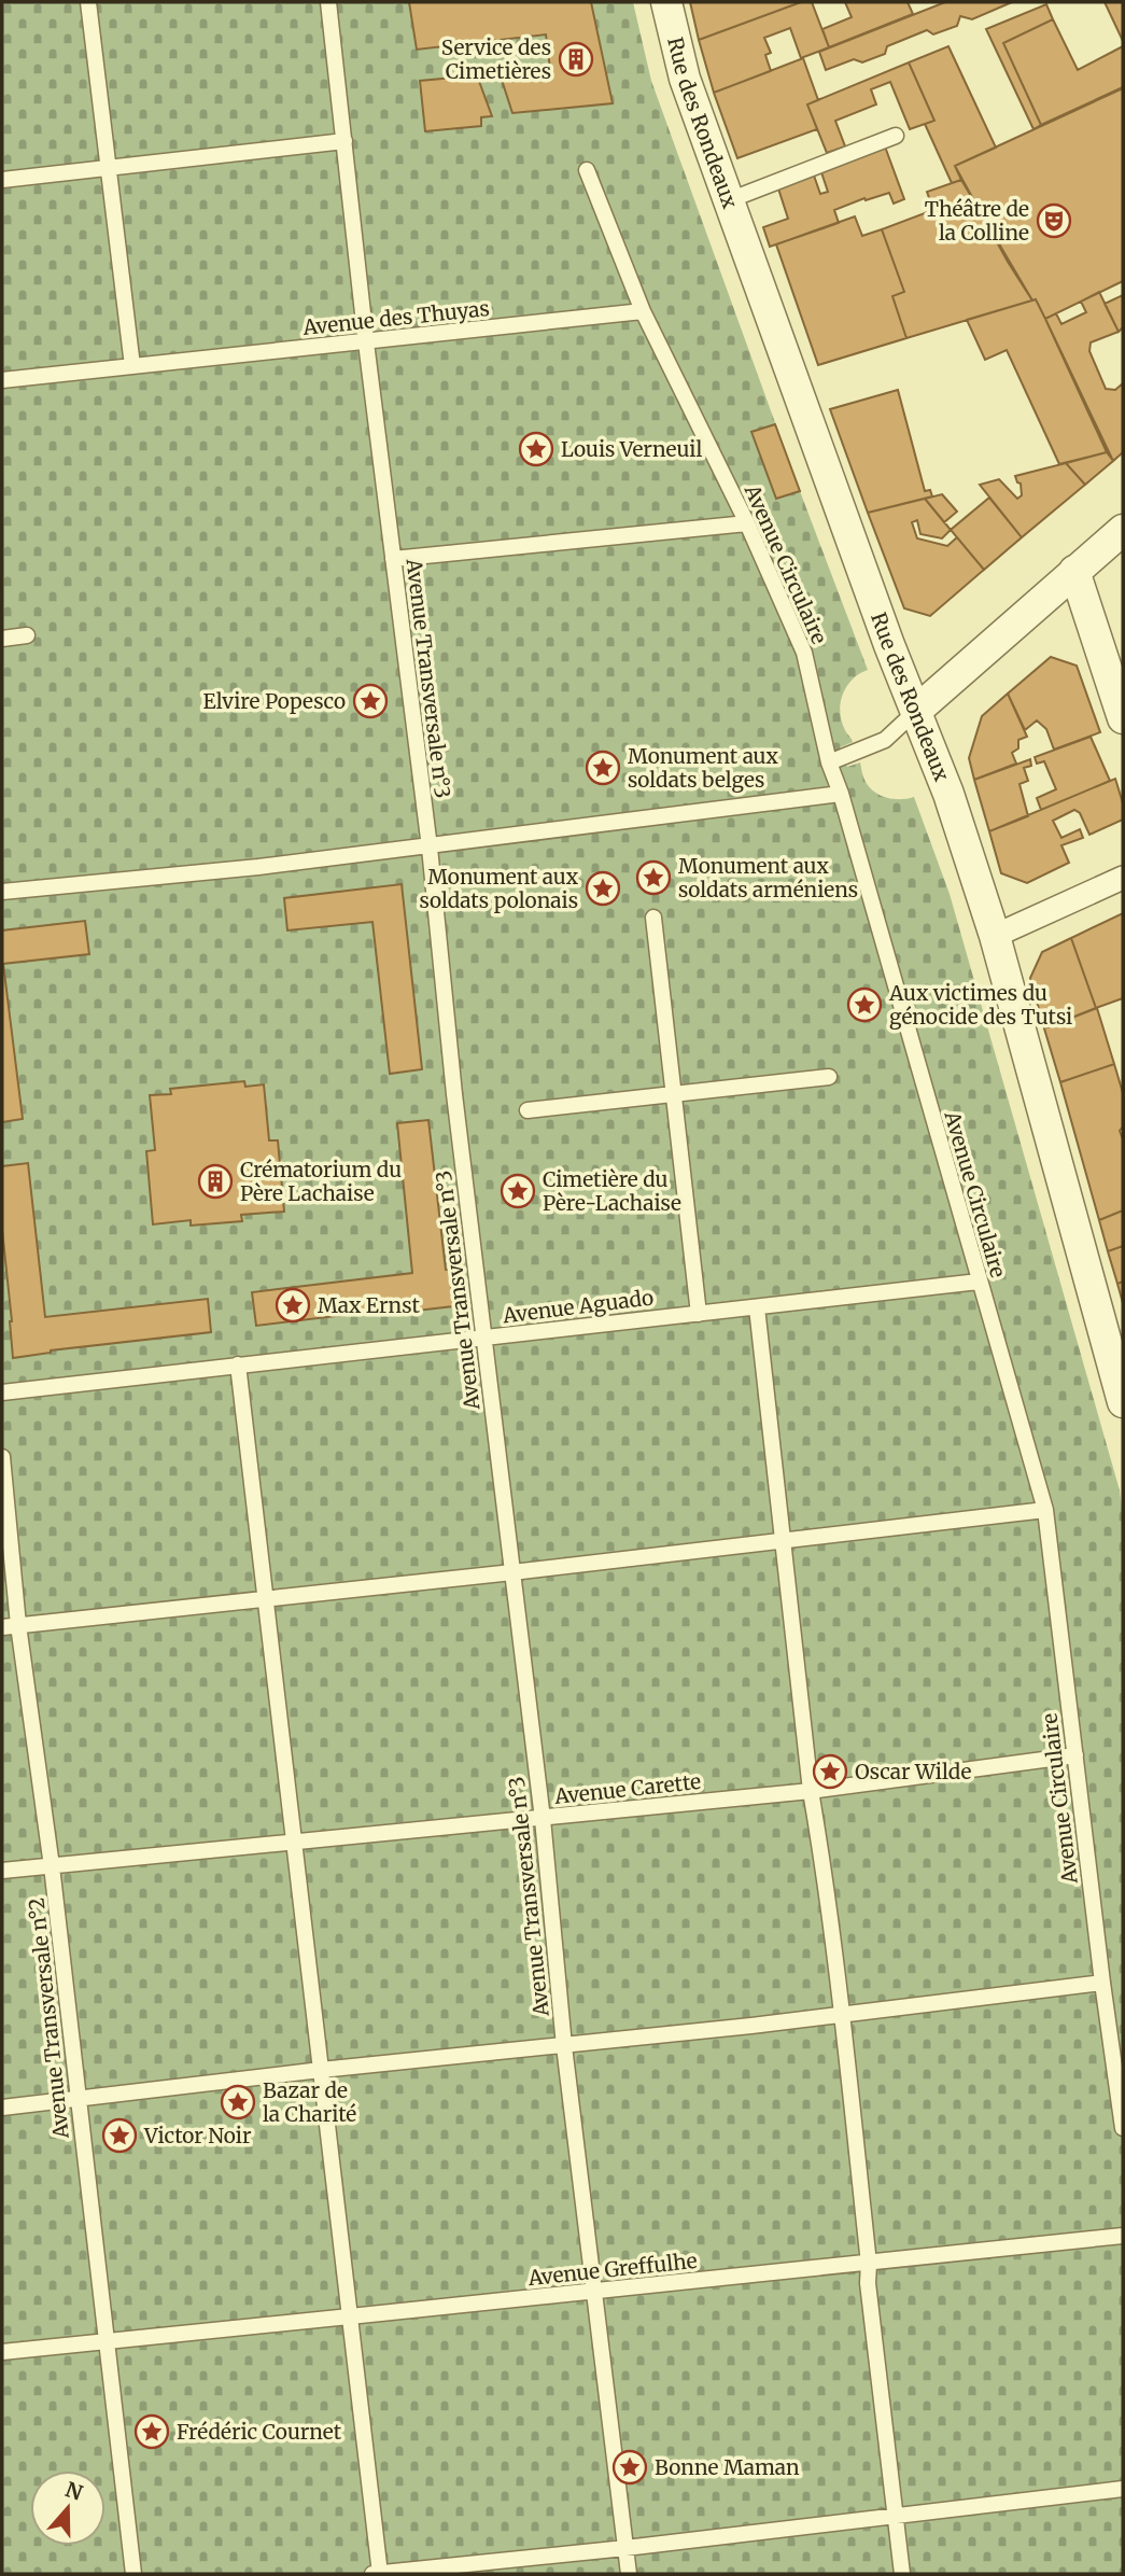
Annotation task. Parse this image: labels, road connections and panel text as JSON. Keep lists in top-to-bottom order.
{
  "streets": {
    "street": ["Rue des Rondeaux"],
    "lane": [
      "Avenue des Thuyas",
      "Avenue Circulaire",
      "Avenue Transversale n°3",
      "Avenue Aguado",
      "Avenue Carette",
      "Avenue Transversale n°2",
      "Avenue Greffulhe"
    ]
  },
  "crossings": [
    ["Avenue des Thuyas", "Avenue Circulaire"],
    ["Avenue des Thuyas", "Avenue Transversale n°3"],
    ["Avenue Circulaire", "Avenue Aguado"],
    ["Avenue Circulaire", "Avenue Carette"],
    ["Avenue Transversale n°3", "Avenue Aguado"],
    ["Avenue Transversale n°3", "Avenue Carette"],
    ["Avenue Transversale n°3", "Avenue Greffulhe"],
    ["Avenue Carette", "Avenue Transversale n°2"],
    ["Avenue Transversale n°2", "Avenue Greffulhe"]
  ],
  "places": {
    "building": ["Service des Cimetières", "Crématorium du Père Lachaise"],
    "theatre": ["Théâtre de la Colline"],
    "place": [
      "Louis Verneuil",
      "Elvire Popesco",
      "Monument aux soldats belges",
      "Monument aux soldats arméniens",
      "Monument aux soldats polonais",
      "Aux victimes du génocide des Tutsi",
      "Cimetière du Père-Lachaise",
      "Max Ernst",
      "Oscar Wilde",
      "Bazar de la Charité",
      "Victor Noir",
      "Frédéric Cournet",
      "Bonne Maman"
    ]
  },
  "north": "top"
}
